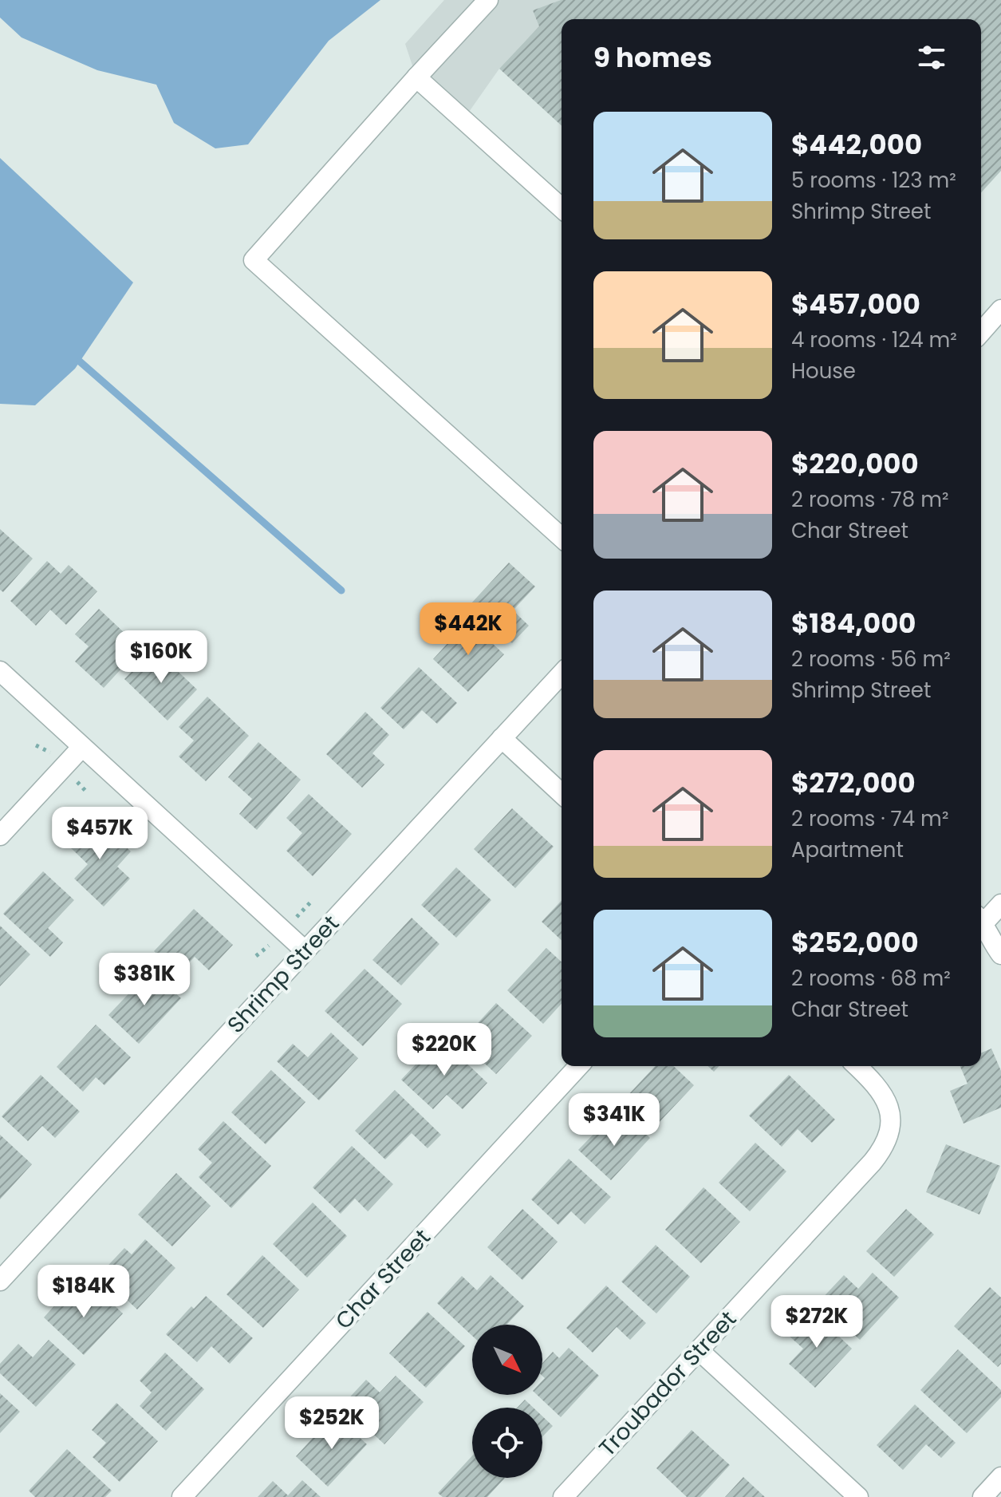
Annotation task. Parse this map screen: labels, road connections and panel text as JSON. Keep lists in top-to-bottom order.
{
  "streets": {
    "street": ["Shrimp Street", "Char Street", "Troubador Street"]
  },
  "north": "bottom right",
  "page": {
    "heading": "9 homes",
    "list": [
      {
        "name": "$442,000",
        "note": "5 rooms · 123 m² · Shrimp Street"
      },
      {
        "name": "$457,000",
        "note": "4 rooms · 124 m² · House"
      },
      {
        "name": "$220,000",
        "note": "2 rooms · 78 m² · Char Street"
      },
      {
        "name": "$184,000",
        "note": "2 rooms · 56 m² · Shrimp Street"
      },
      {
        "name": "$272,000",
        "note": "2 rooms · 74 m² · Apartment"
      },
      {
        "name": "$252,000",
        "note": "2 rooms · 68 m² · Char Street"
      }
    ],
    "price": [
      "$442K",
      "$160K",
      "$457K",
      "$381K",
      "$220K",
      "$341K",
      "$184K",
      "$272K",
      "$252K"
    ]
  }
}
